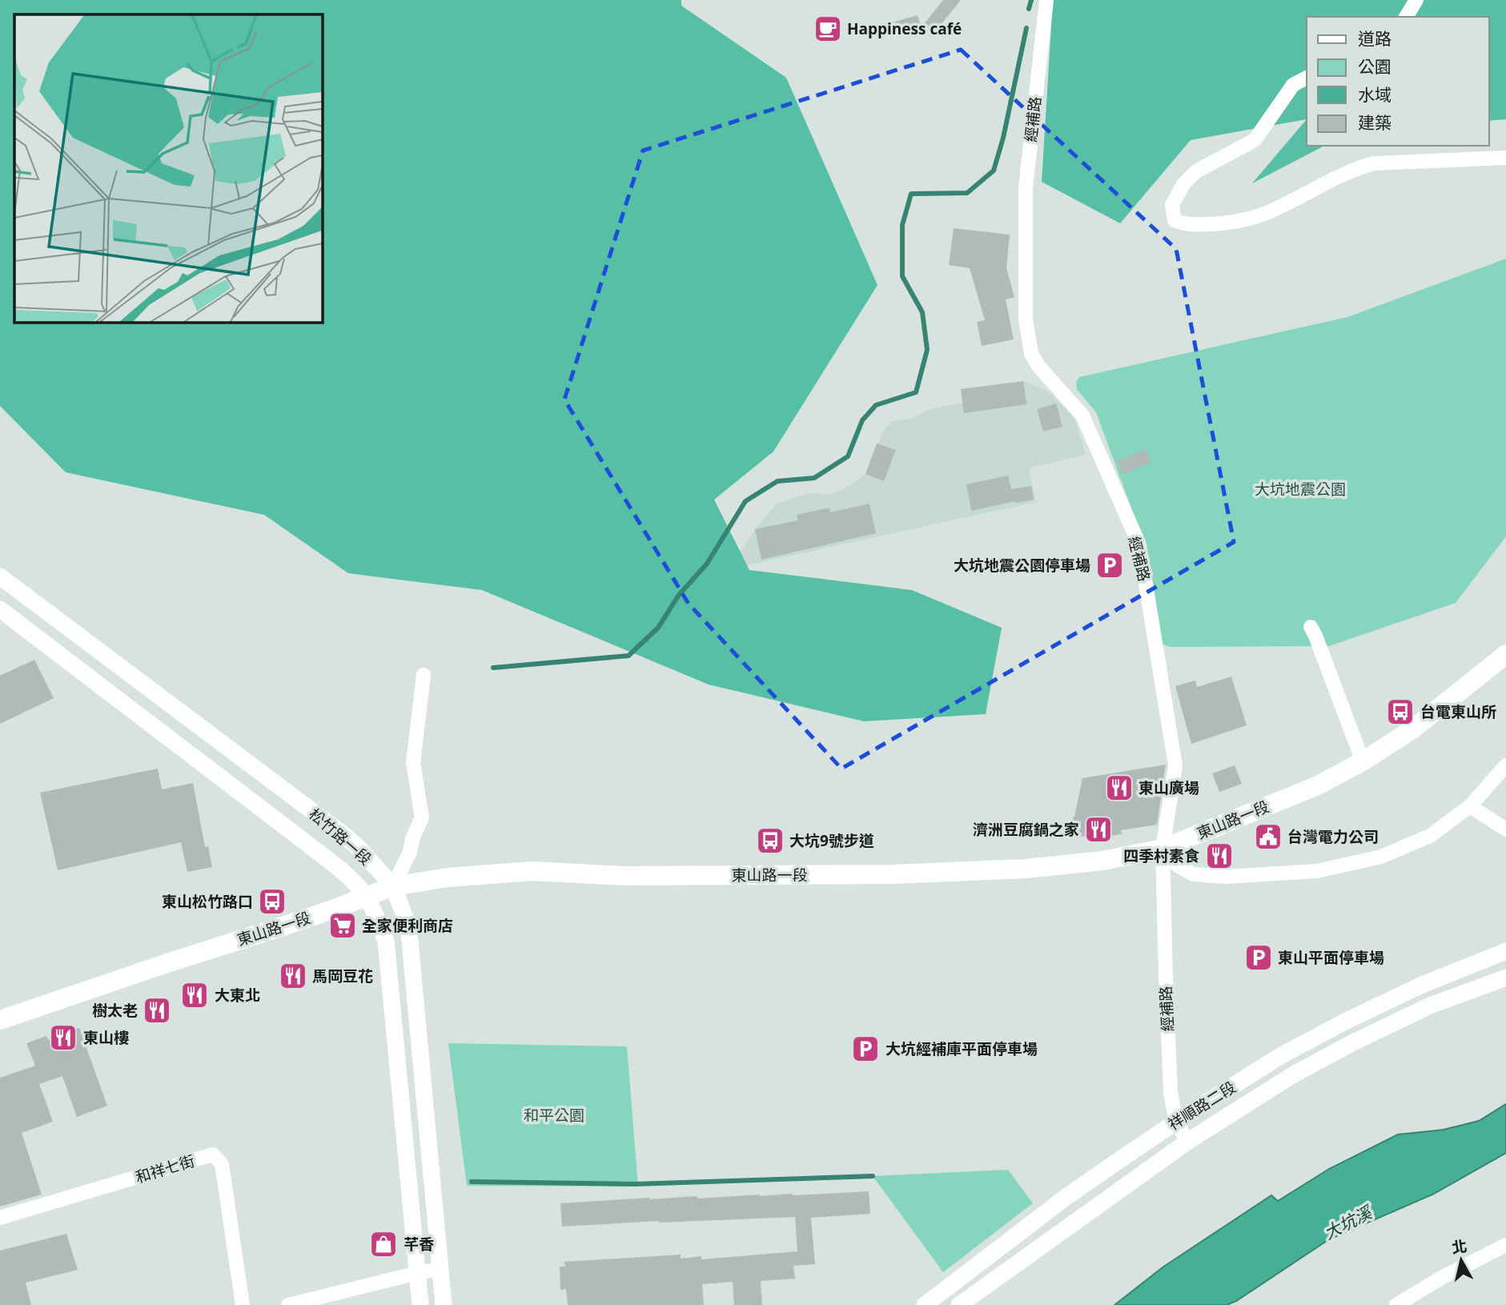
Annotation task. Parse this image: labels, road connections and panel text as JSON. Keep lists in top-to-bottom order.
{
  "streets": {
    "main road": ["東山路一段"],
    "street": [
      "經補路",
      "松竹路一段",
      "祥順路二段",
      "和祥七街"
    ]
  },
  "crossings": [
    ["經補路", "東山路一段"],
    ["經補路", "祥順路二段"],
    ["東山路一段", "松竹路一段"]
  ],
  "water": ["大坑溪"],
  "parks": ["大坑地震公園", "和平公園"],
  "places": {
    "cafe": ["Happiness café"],
    "parking": ["大坑地震公園停車場", "東山平面停車場", "大坑經補庫平面停車場"],
    "bus stop": ["台電東山所", "大坑9號步道", "東山松竹路口"],
    "restaurant": [
      "東山廣場",
      "濟洲豆腐鍋之家",
      "四季村素食",
      "馬岡豆花",
      "大東北",
      "樹太老",
      "東山樓"
    ],
    "public building": ["台灣電力公司"],
    "supermarket": ["全家便利商店"],
    "shop": ["芊香"]
  },
  "legend": [
    "道路",
    "公園",
    "水域",
    "建築"
  ],
  "north": "top"
}
